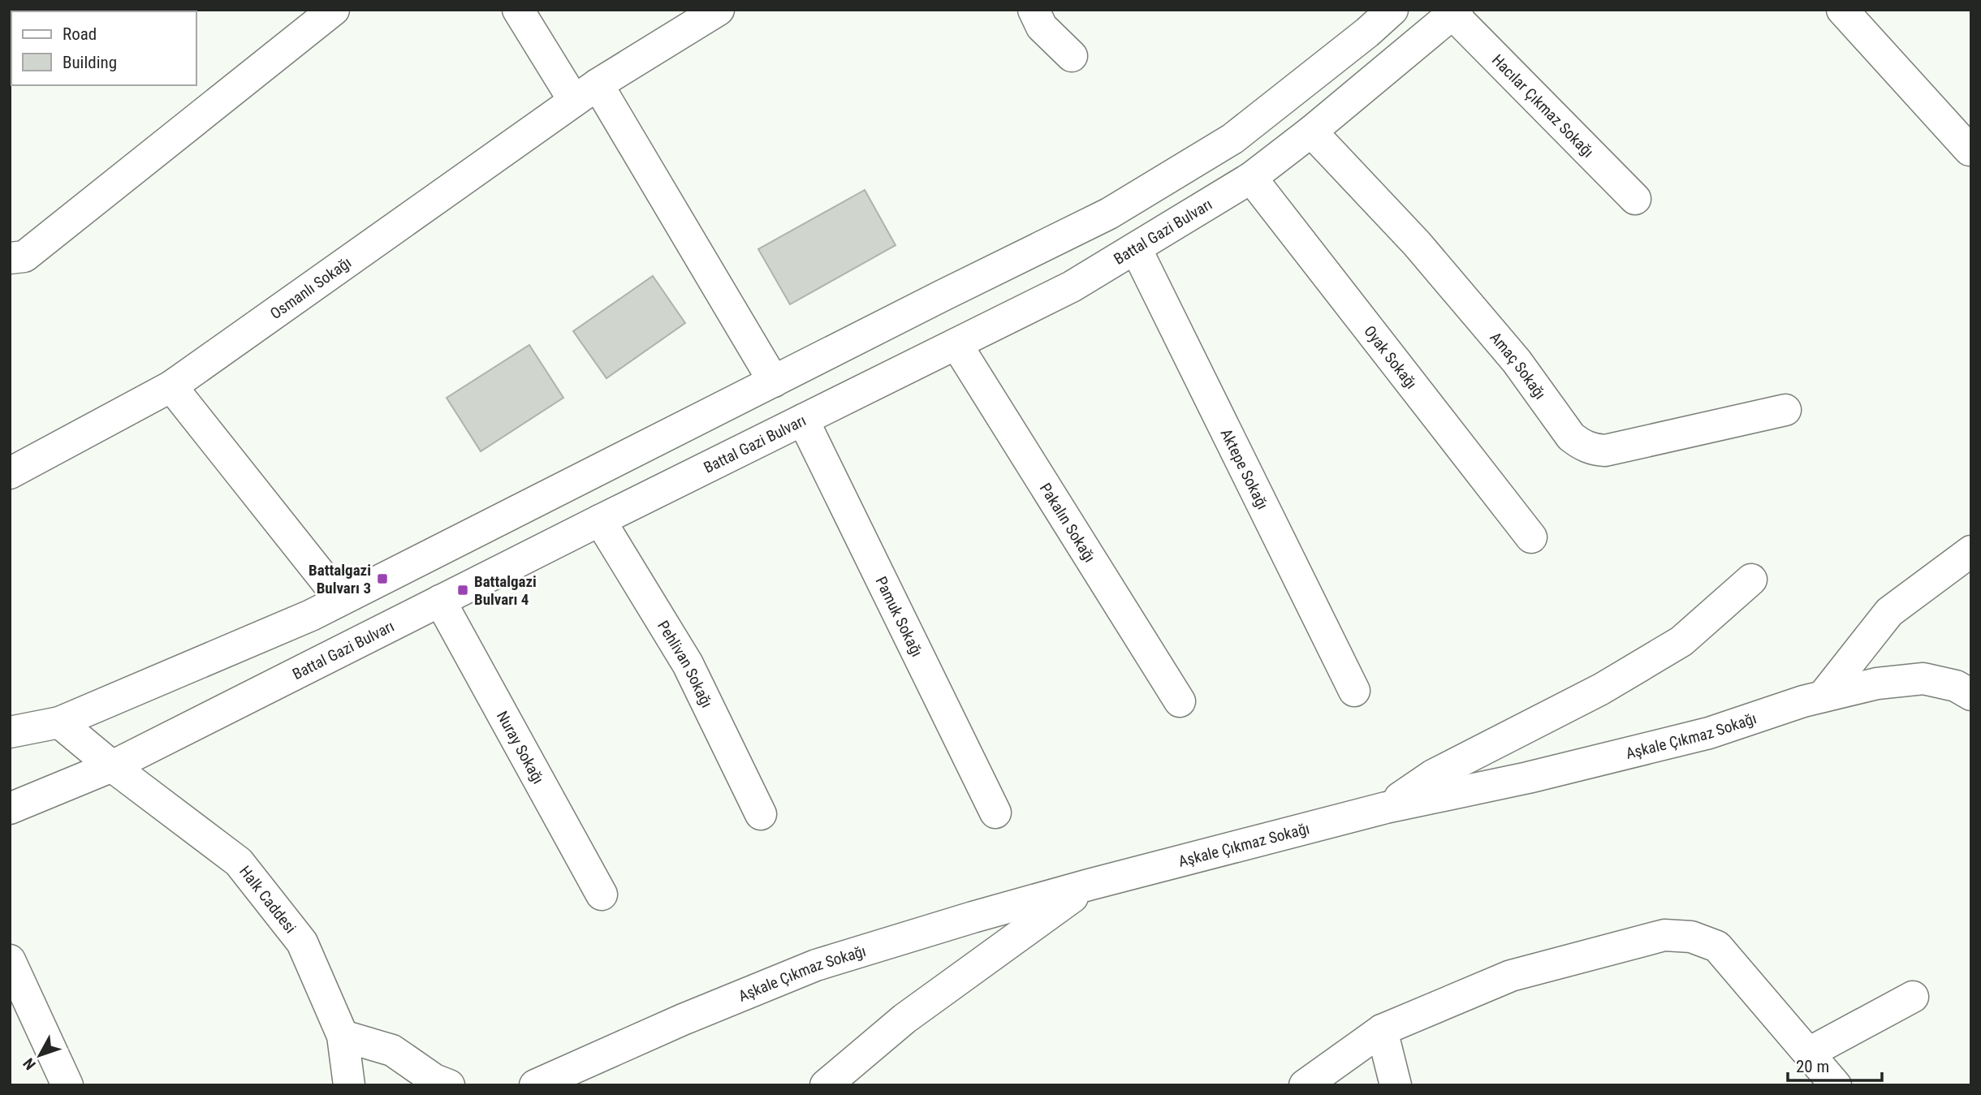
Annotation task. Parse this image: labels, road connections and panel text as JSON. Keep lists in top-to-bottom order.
{
  "streets": {
    "street": [
      "Hacılar Çıkmaz Sokağı",
      "Battal Gazi Bulvarı",
      "Osmanlı Sokağı",
      "Oyak Sokağı",
      "Amaç Sokağı",
      "Aktepe Sokağı",
      "Pakalın Sokağı",
      "Pamuk Sokağı",
      "Pehlivan Sokağı",
      "Aşkale Çıkmaz Sokağı",
      "Nuray Sokağı",
      "Halk Caddesi"
    ]
  },
  "crossings": [
    ["Hacılar Çıkmaz Sokağı", "Battal Gazi Bulvarı"],
    ["Battal Gazi Bulvarı", "Oyak Sokağı"],
    ["Battal Gazi Bulvarı", "Amaç Sokağı"],
    ["Battal Gazi Bulvarı", "Aktepe Sokağı"],
    ["Battal Gazi Bulvarı", "Pakalın Sokağı"],
    ["Battal Gazi Bulvarı", "Pamuk Sokağı"],
    ["Battal Gazi Bulvarı", "Pehlivan Sokağı"],
    ["Battal Gazi Bulvarı", "Nuray Sokağı"],
    ["Battal Gazi Bulvarı", "Halk Caddesi"]
  ],
  "places": {
    "transit": ["Battalgazi Bulvarı 3", "Battalgazi Bulvarı 4"]
  },
  "legend": ["Road", "Building"],
  "scale_bar": "20 m",
  "north": "bottom left"
}
